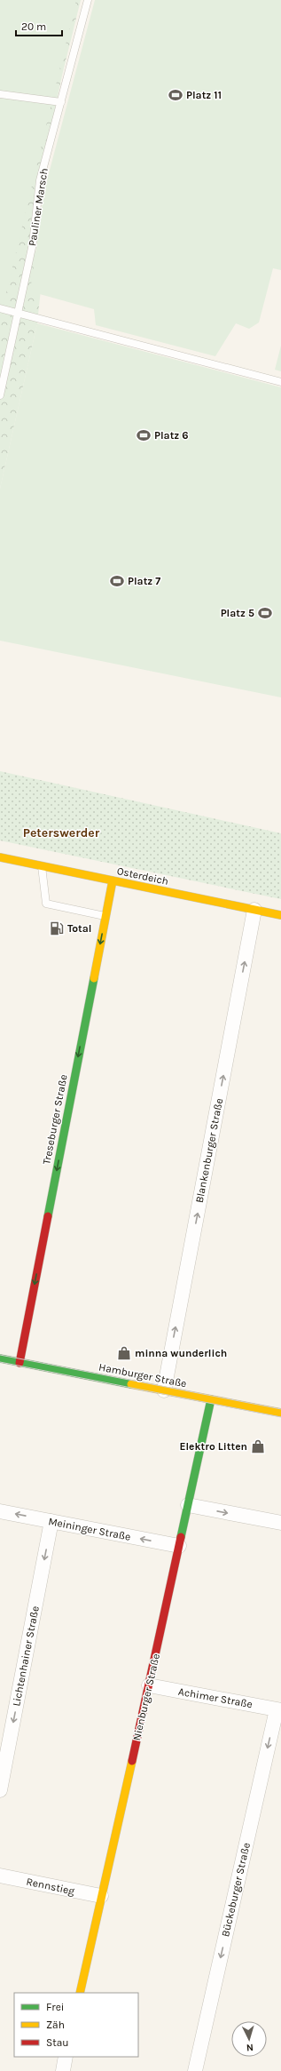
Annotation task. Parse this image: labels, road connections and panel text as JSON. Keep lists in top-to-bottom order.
{
  "streets": {
    "street": [
      "Osterdeich",
      "Treseburger Straße",
      "Blankenburger Straße",
      "Hamburger Straße",
      "Meininger Straße",
      "Lichtenhainer Straße",
      "Nienburger Straße",
      "Achimer Straße",
      "Rennstieg",
      "Bückeburger Straße"
    ],
    "lane": ["Pauliner Marsch"]
  },
  "crossings": [
    ["Osterdeich", "Treseburger Straße"],
    ["Osterdeich", "Blankenburger Straße"],
    ["Treseburger Straße", "Hamburger Straße"],
    ["Blankenburger Straße", "Hamburger Straße"],
    ["Hamburger Straße", "Nienburger Straße"],
    ["Meininger Straße", "Lichtenhainer Straße"],
    ["Meininger Straße", "Nienburger Straße"],
    ["Nienburger Straße", "Achimer Straße"],
    ["Nienburger Straße", "Rennstieg"],
    ["Achimer Straße", "Bückeburger Straße"]
  ],
  "one_way": [
    "Treseburger Straße",
    "Blankenburger Straße",
    "Meininger Straße",
    "Lichtenhainer Straße",
    "Bückeburger Straße"
  ],
  "districts": ["Peterswerder"],
  "places": {
    "sports": [
      "Platz 11",
      "Platz 6",
      "Platz 7",
      "Platz 5"
    ],
    "fuel station": ["Total"],
    "shop": ["minna wunderlich", "Elektro Litten"]
  },
  "legend": ["Frei", "Zäh", "Stau"],
  "scale_bar": "20 m",
  "north": "bottom"
}
